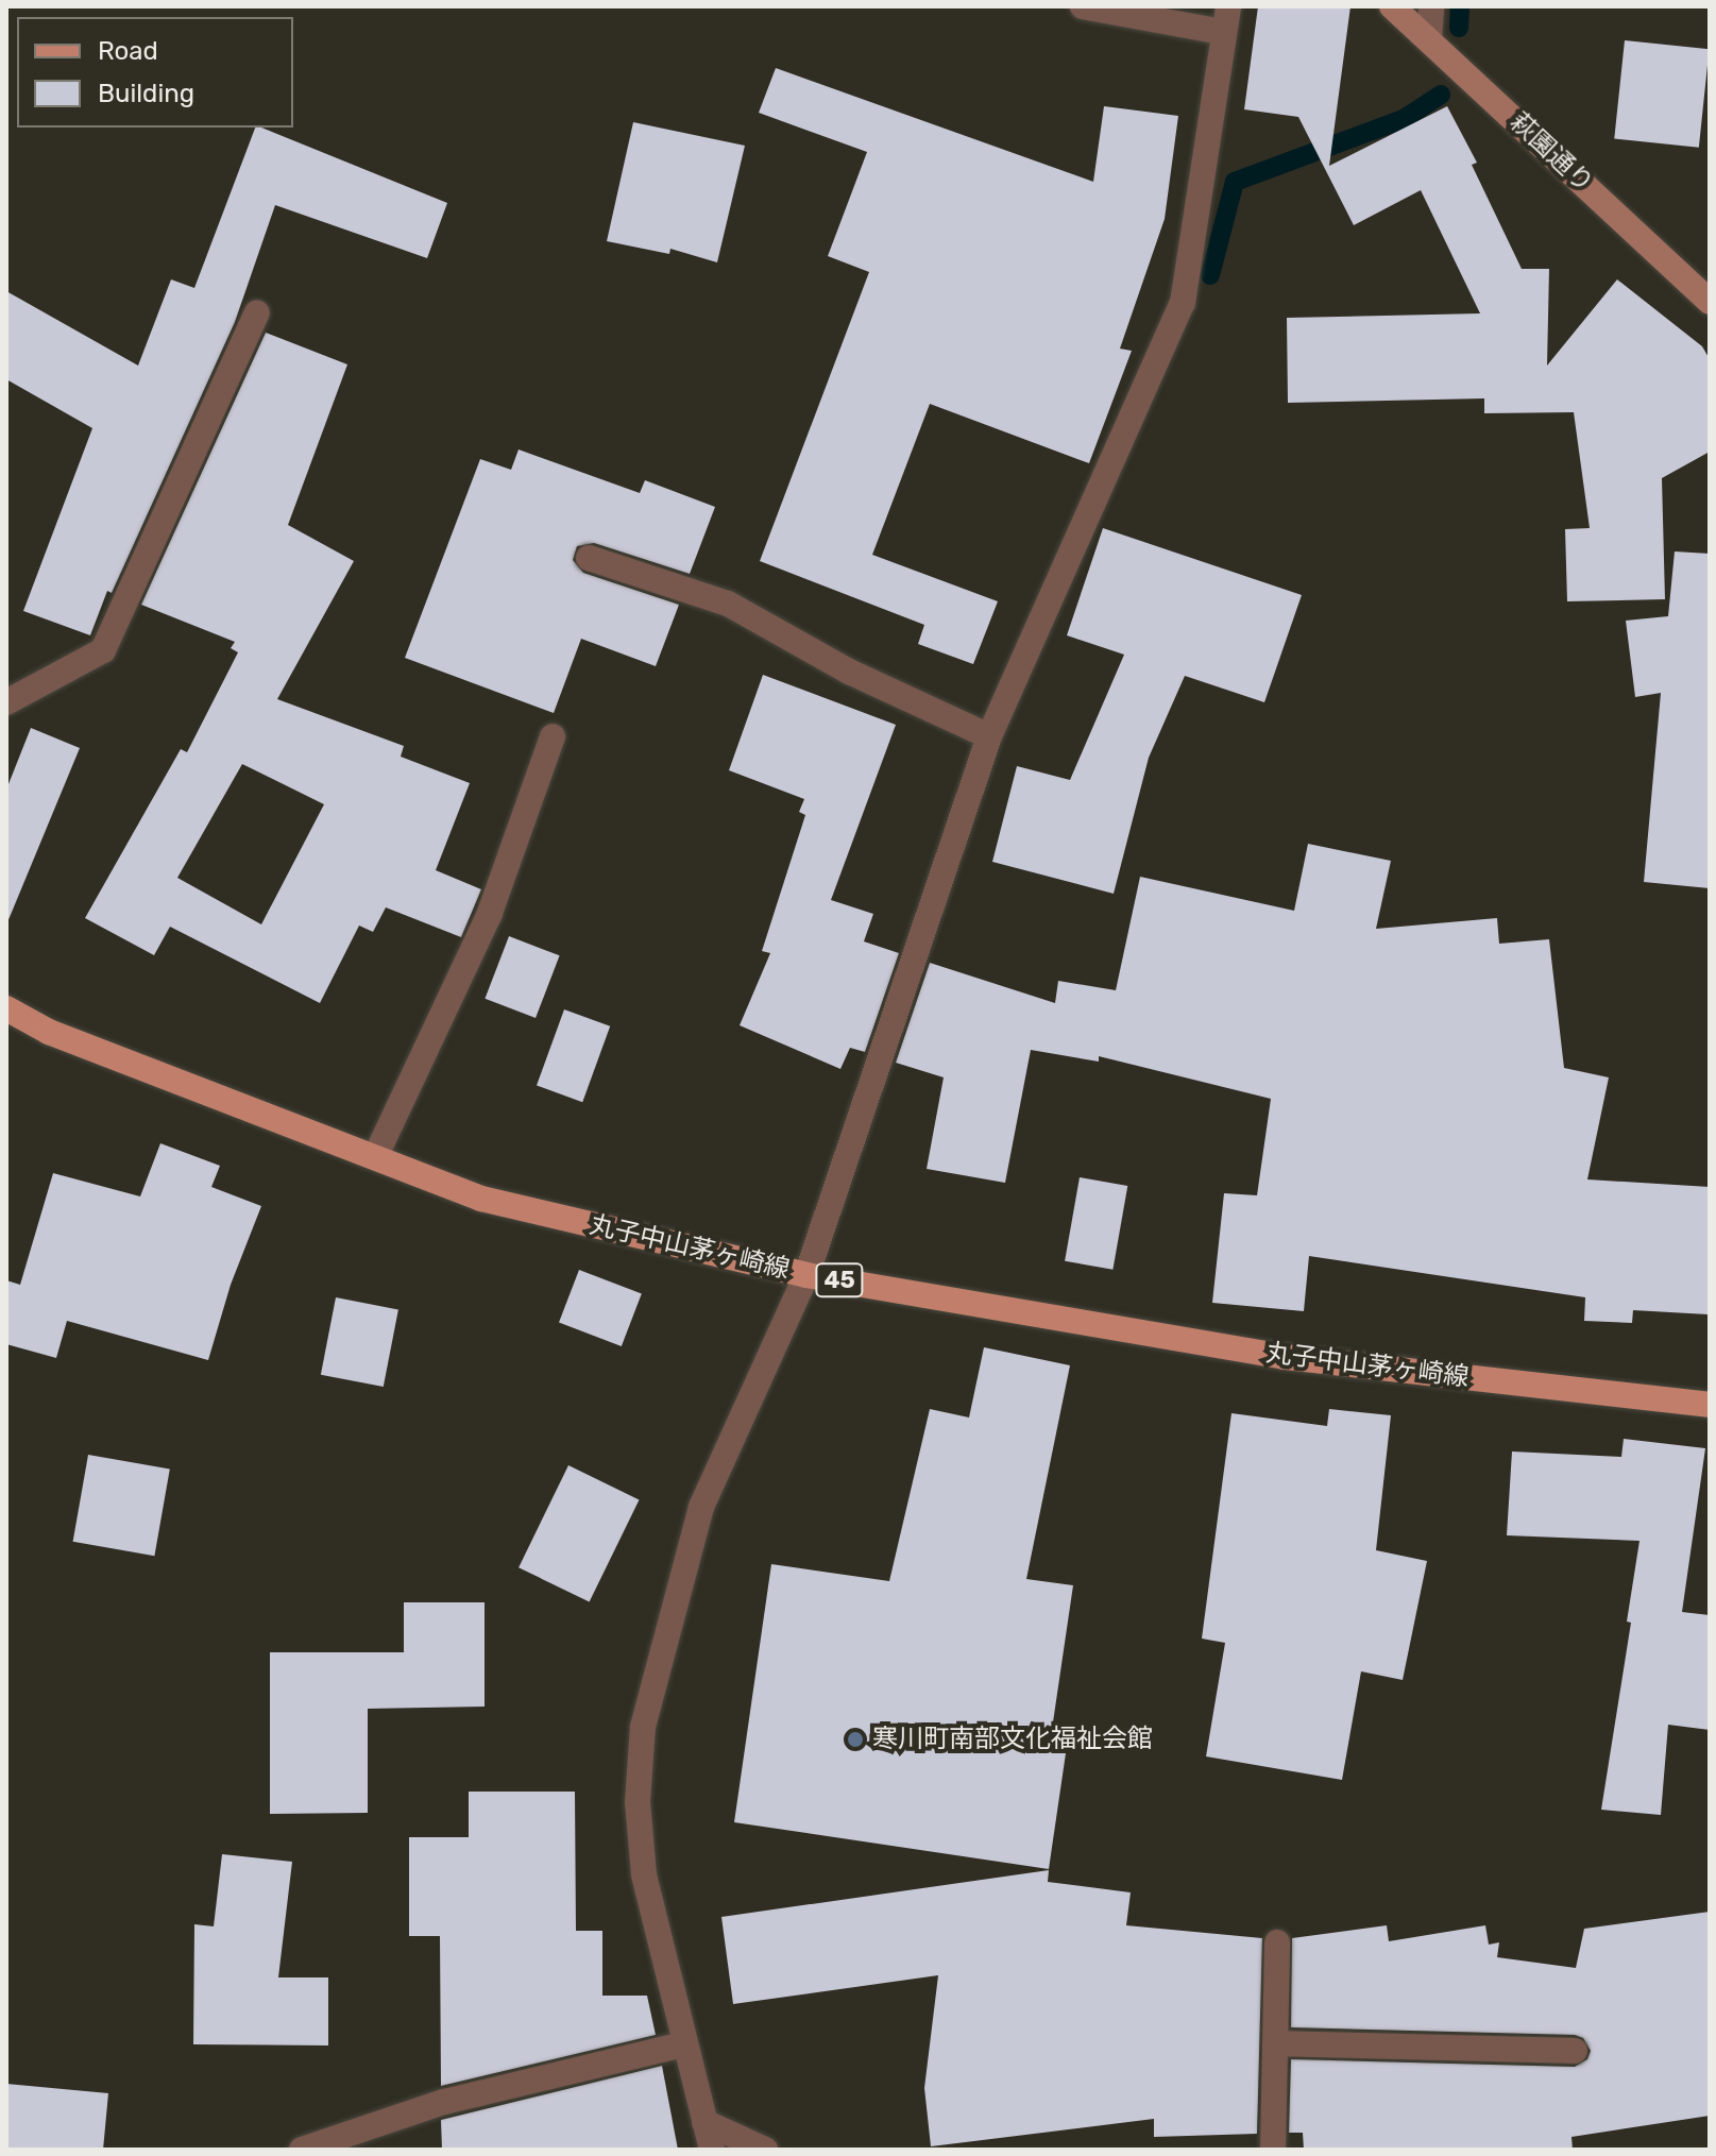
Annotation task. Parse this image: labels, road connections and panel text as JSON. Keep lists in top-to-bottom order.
{
  "streets": {
    "main road": ["丸子中山茅ヶ崎線", "45"],
    "street": ["萩園通り"]
  },
  "places": ["寒川町南部文化福祉会館"],
  "legend": ["Road", "Building"]
}
